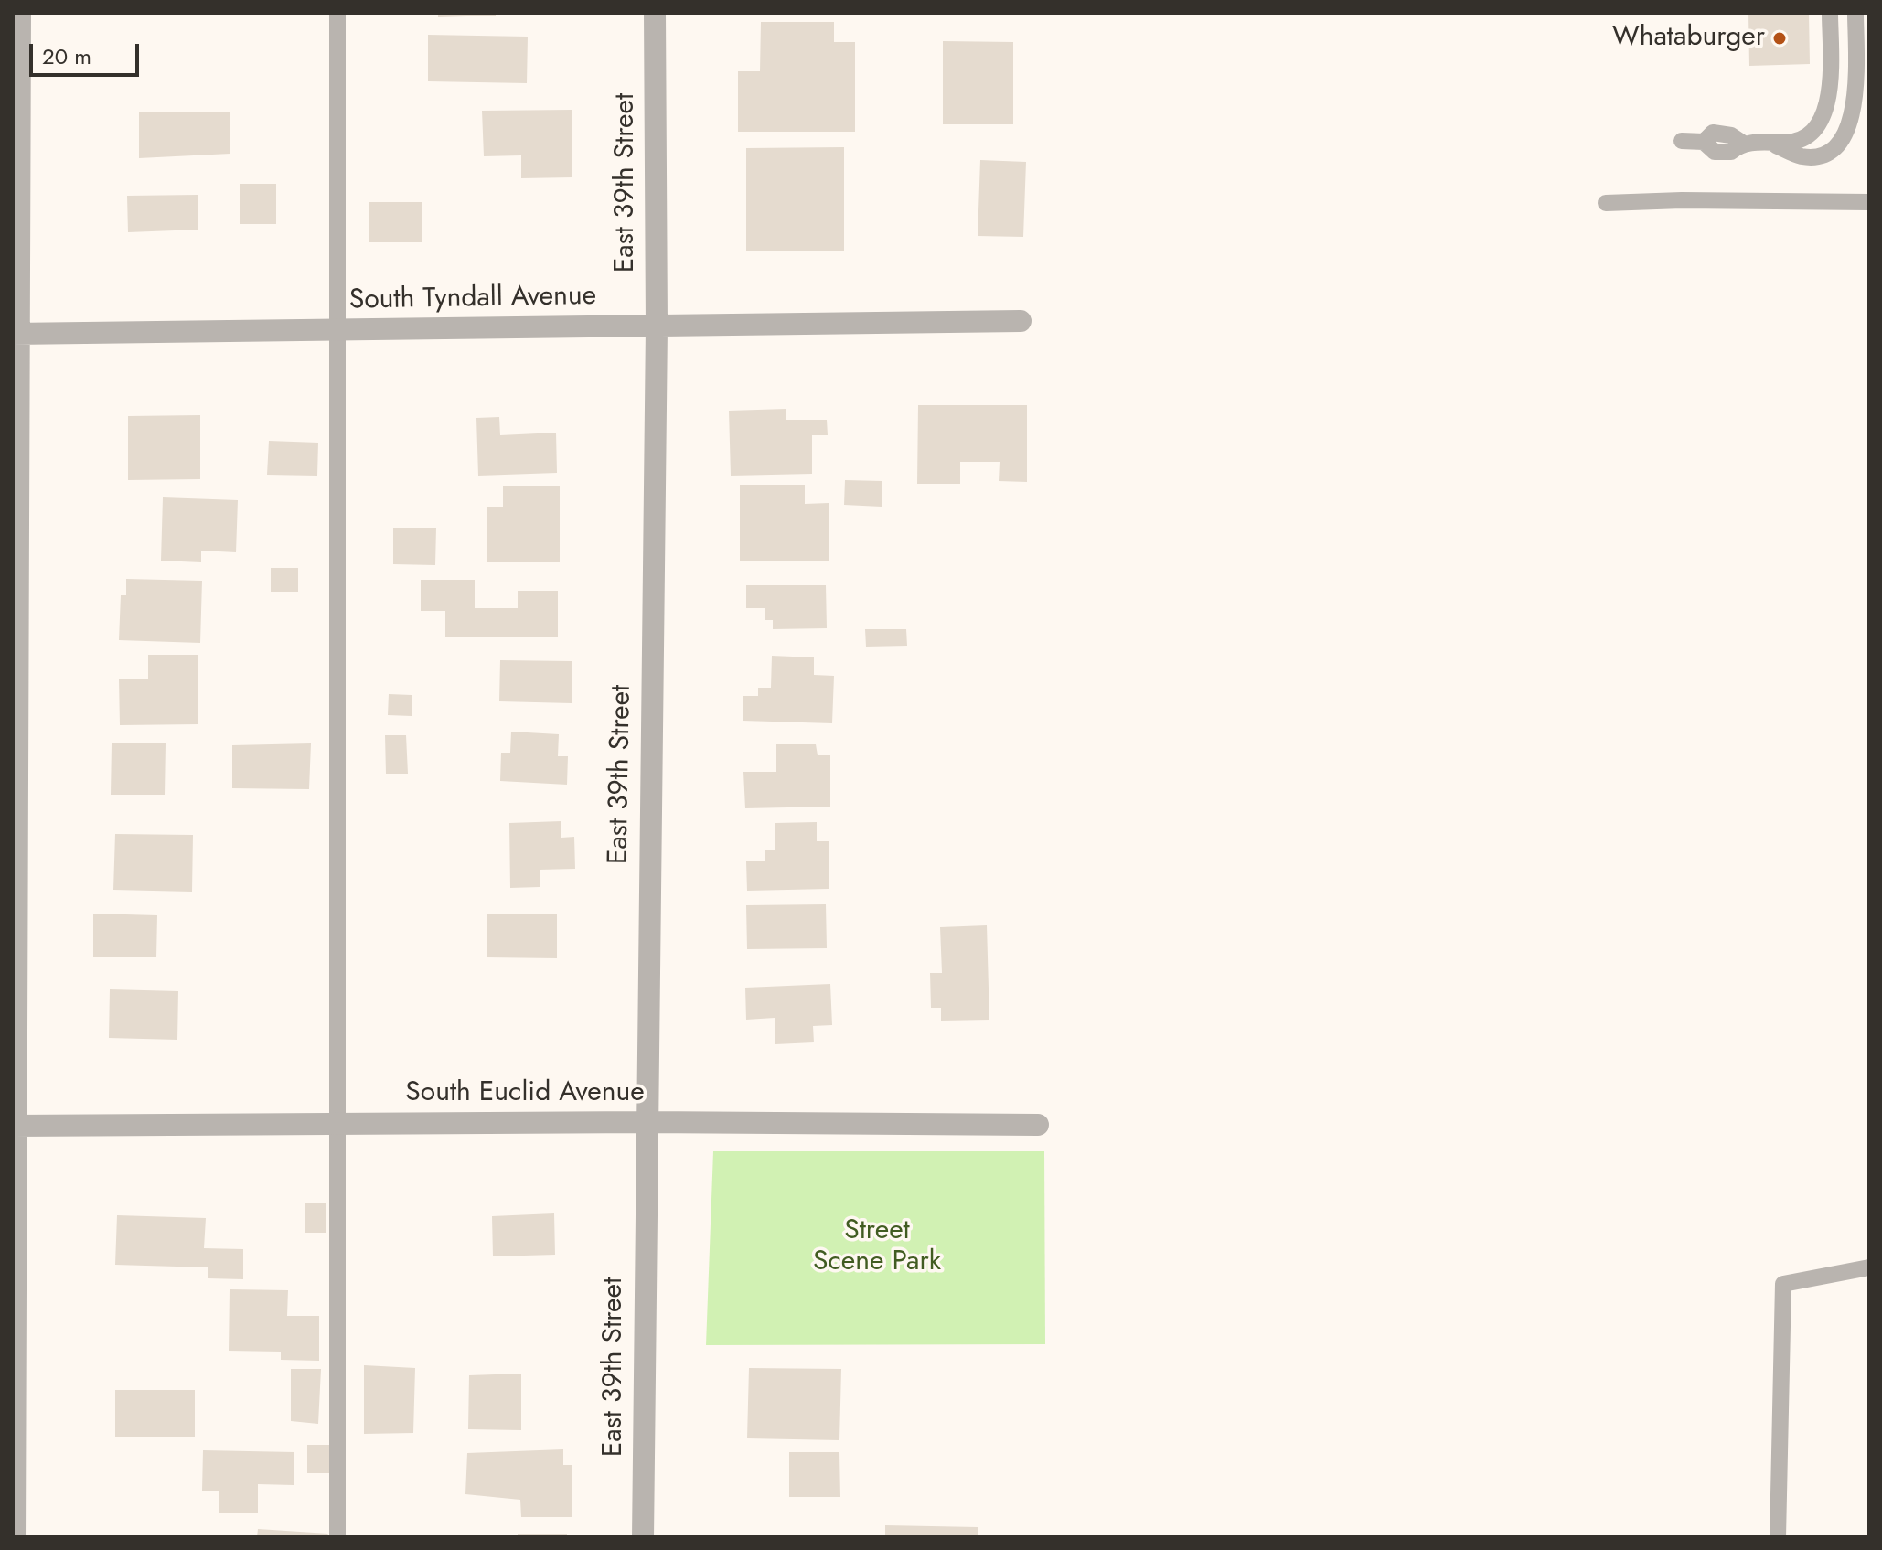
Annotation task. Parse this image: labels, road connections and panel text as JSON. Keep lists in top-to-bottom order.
{
  "streets": {
    "street": ["East 39th Street", "South Tyndall Avenue", "South Euclid Avenue"]
  },
  "crossings": [
    ["East 39th Street", "South Tyndall Avenue"],
    ["East 39th Street", "South Euclid Avenue"]
  ],
  "parks": ["Street Scene Park"],
  "places": ["Whataburger"],
  "scale_bar": "20 m"
}
